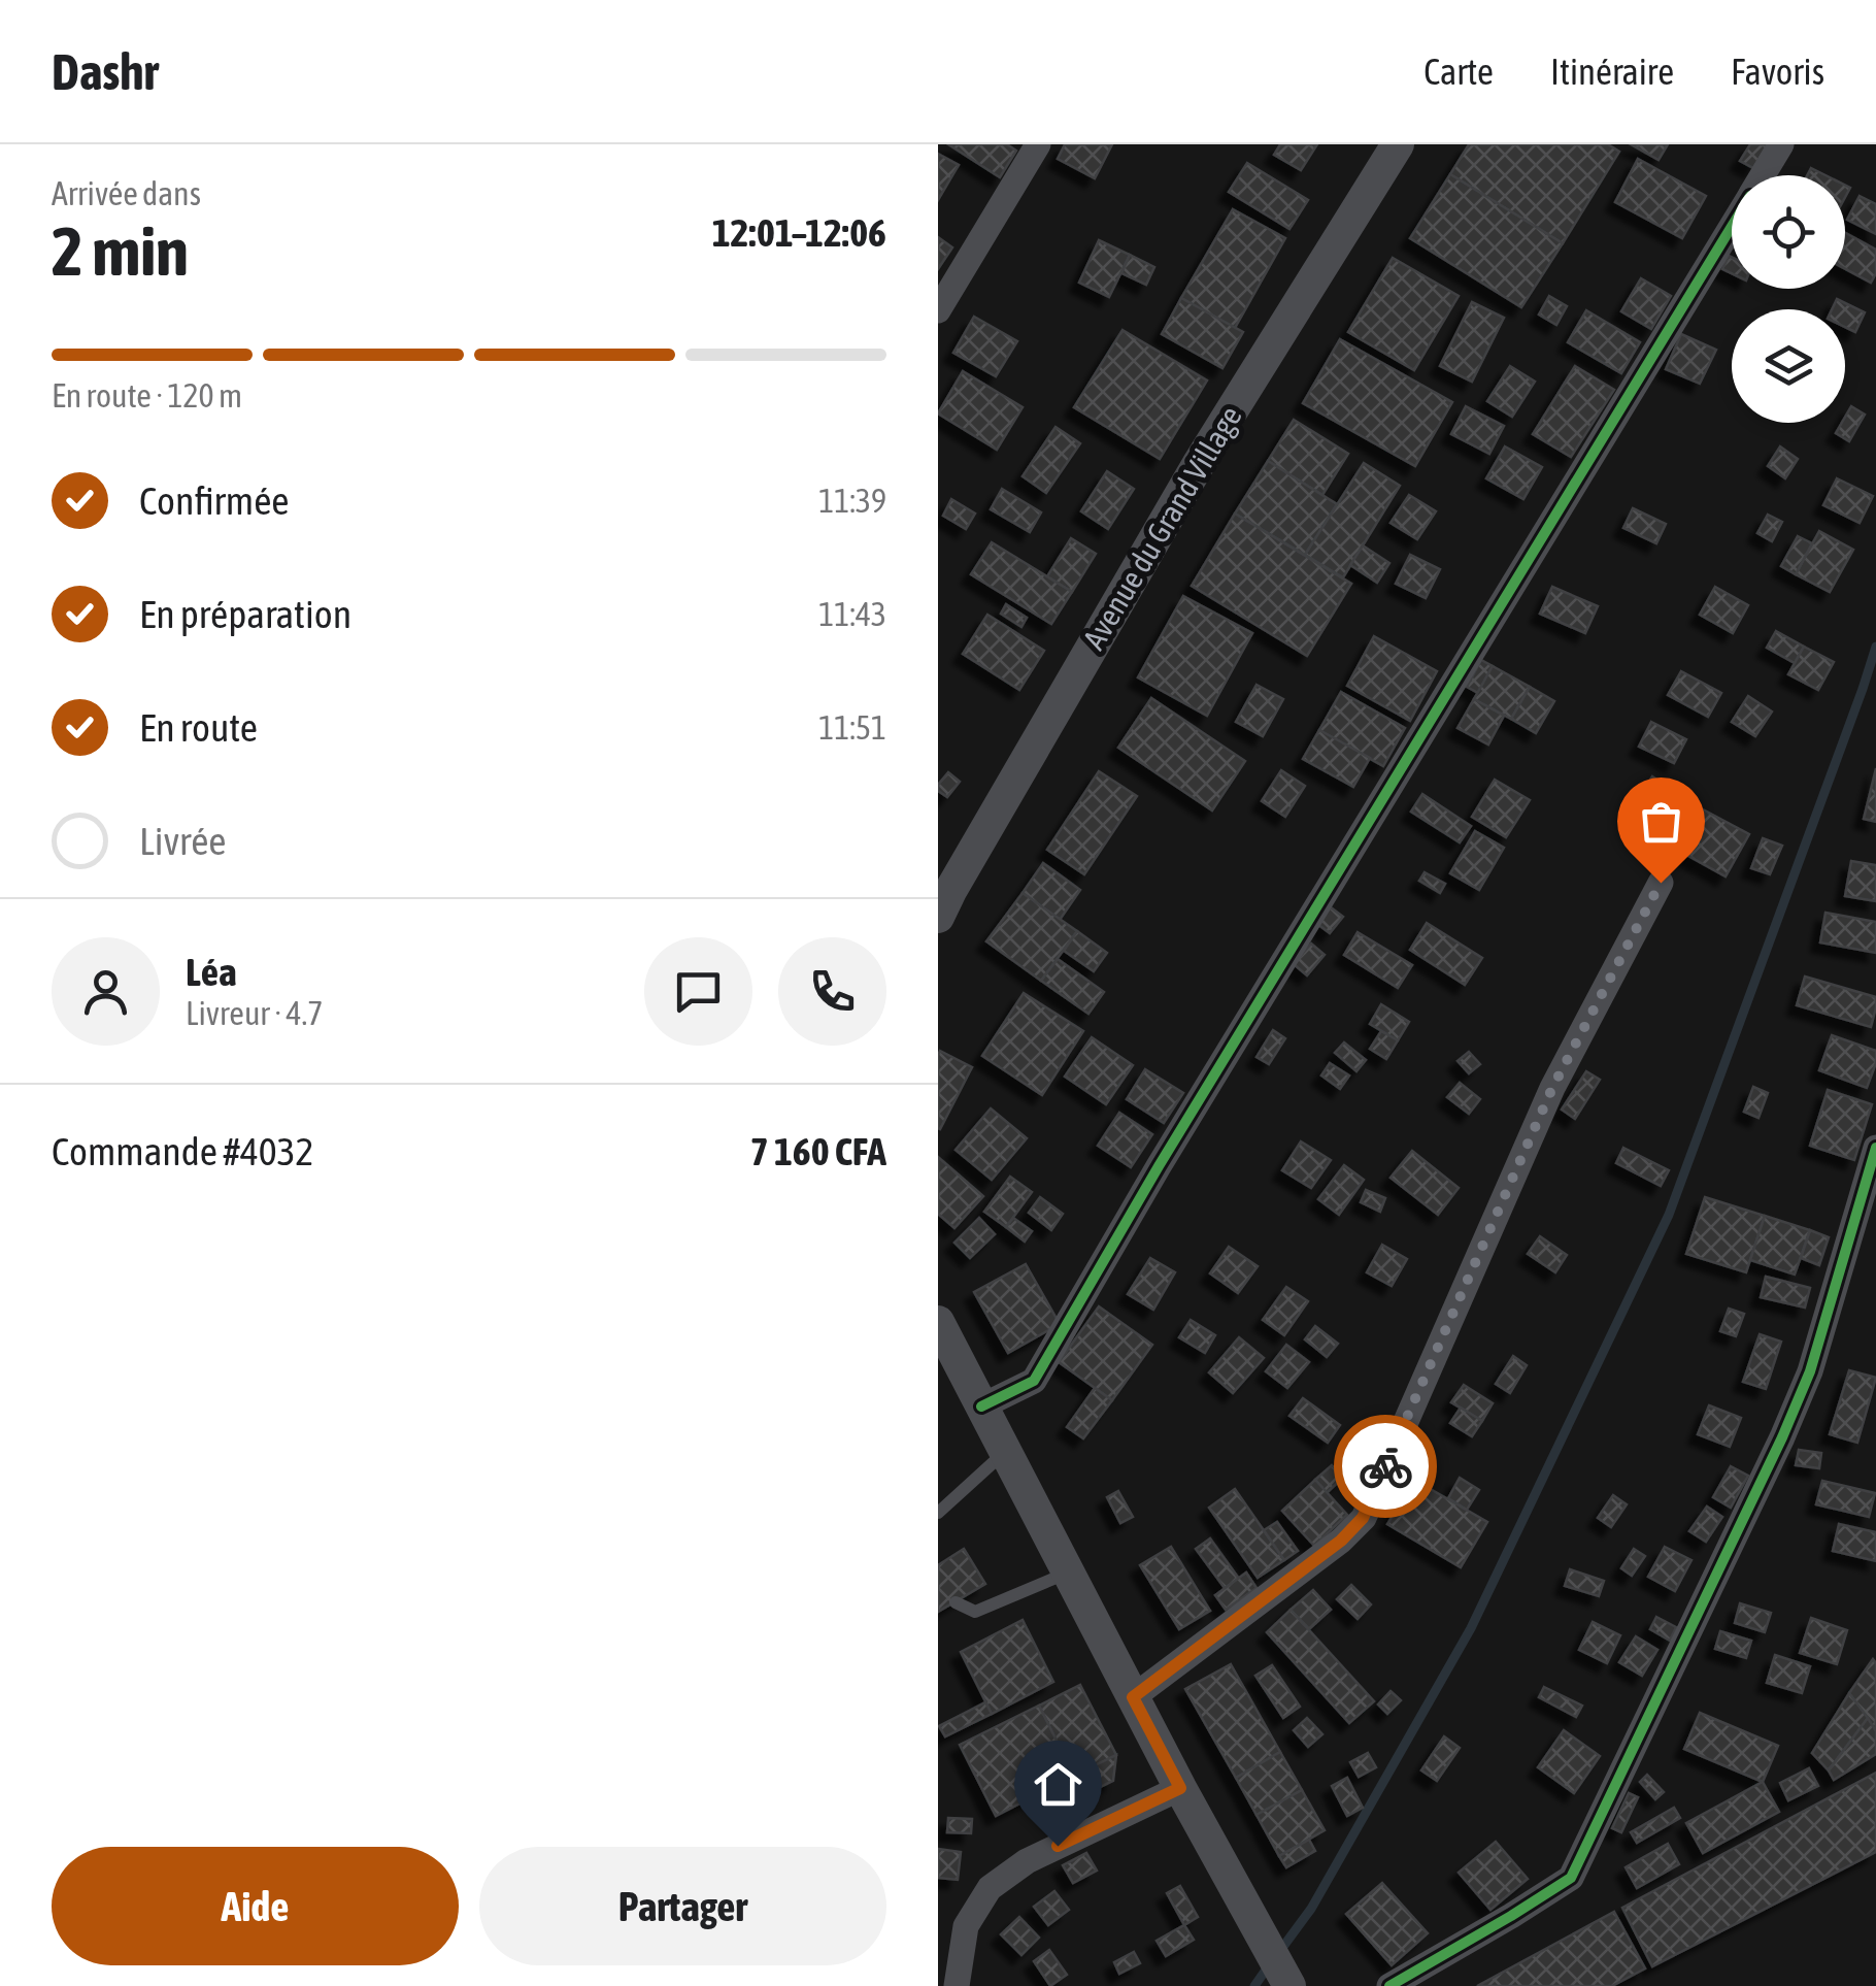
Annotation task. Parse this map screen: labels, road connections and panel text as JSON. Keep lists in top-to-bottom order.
{
  "streets": {
    "street": ["Avenue du Grand Village"]
  },
  "page": {
    "header": "Dashr",
    "nav": ["Carte", "Itinéraire", "Favoris"],
    "heading": ["2 min", "Arrivée dans", "12:01–12:06"],
    "panel": [
      "Léa",
      "Livreur · 4.7",
      "Commande #4032",
      "7 160 CFA"
    ],
    "bar": "En route · 120 m",
    "list": [
      ["Confirmée", "11:39"],
      ["En préparation", "11:43"],
      ["En route", "11:51"],
      "Livrée"
    ],
    "buttons": ["Aide", "Partager"]
  }
}
